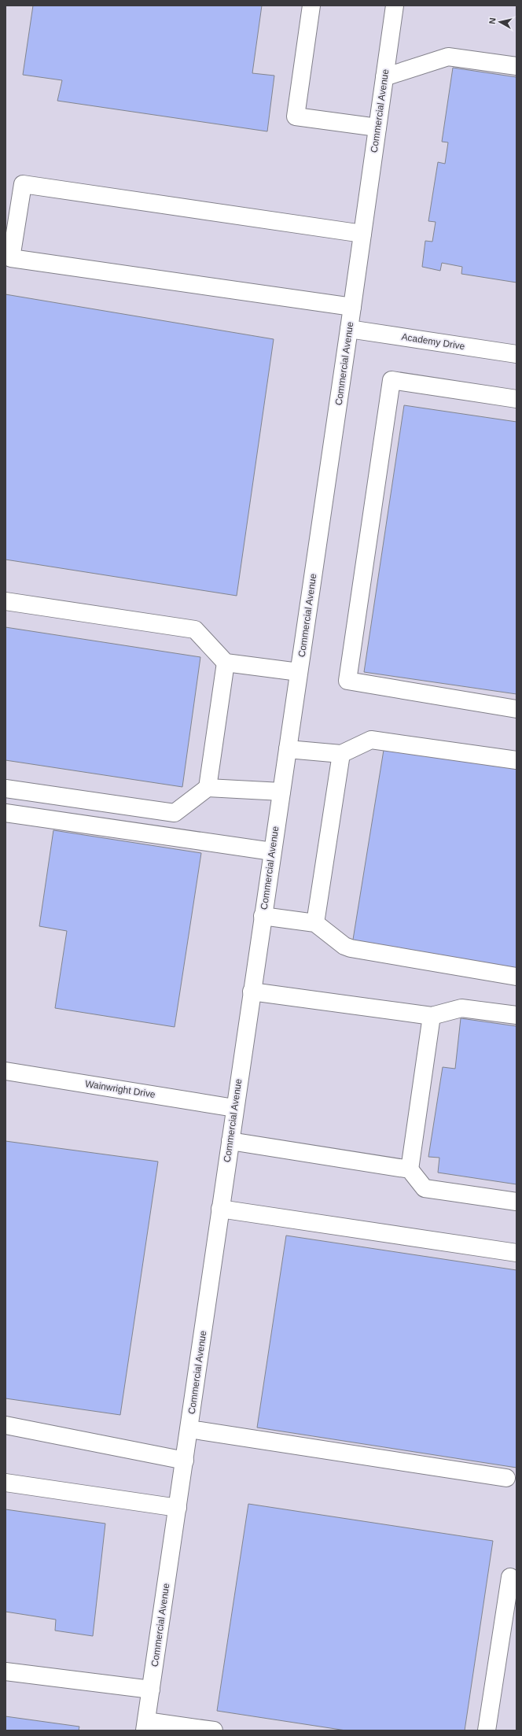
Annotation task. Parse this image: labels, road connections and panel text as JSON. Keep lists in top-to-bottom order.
{
  "streets": {
    "street": ["Commercial Avenue", "Academy Drive", "Wainwright Drive"]
  },
  "crossings": [
    ["Commercial Avenue", "Academy Drive"],
    ["Commercial Avenue", "Wainwright Drive"]
  ],
  "north": "left"
}
